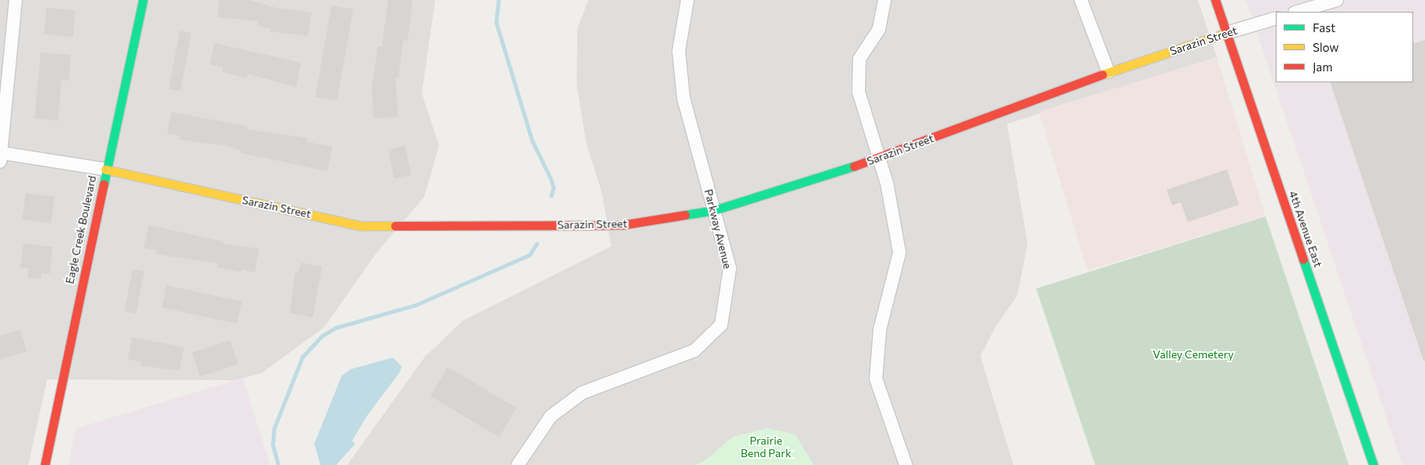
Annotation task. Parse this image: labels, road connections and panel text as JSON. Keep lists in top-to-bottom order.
{
  "streets": {
    "street": [
      "Sarazin Street",
      "Parkway Avenue",
      "4th Avenue East",
      "Eagle Creek Boulevard"
    ]
  },
  "crossings": [
    ["Sarazin Street", "Parkway Avenue"],
    ["Sarazin Street", "4th Avenue East"],
    ["Sarazin Street", "Eagle Creek Boulevard"]
  ],
  "parks": ["Valley Cemetery", "Prairie Bend Park"],
  "legend": ["Fast", "Slow", "Jam"]
}
